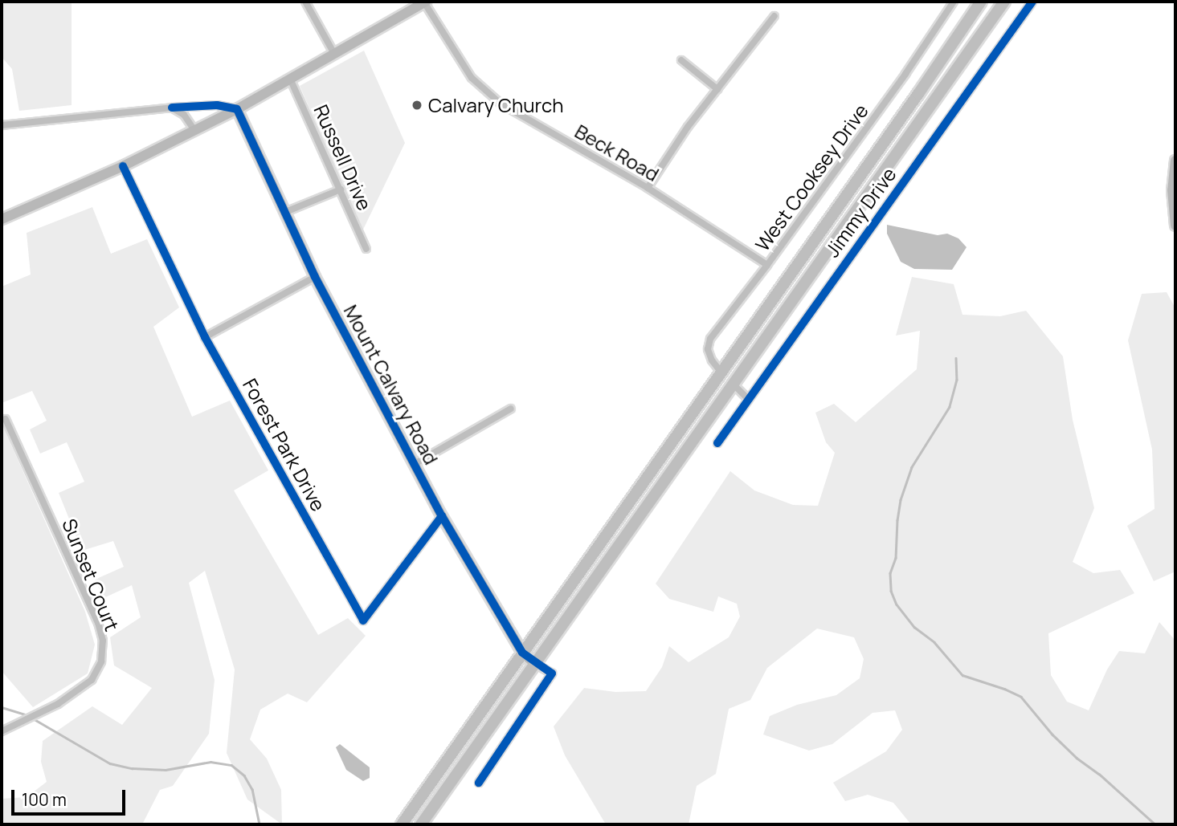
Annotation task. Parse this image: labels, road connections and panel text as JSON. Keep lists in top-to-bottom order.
{
  "streets": {
    "street": [
      "Beck Road",
      "Russell Drive",
      "West Cooksey Drive",
      "Jimmy Drive",
      "Mount Calvary Road",
      "Forest Park Drive",
      "Sunset Court"
    ]
  },
  "crossings": [
    ["Beck Road", "West Cooksey Drive"],
    ["Mount Calvary Road", "Forest Park Drive"]
  ],
  "places": ["Calvary Church"],
  "scale_bar": "100 m"
}
